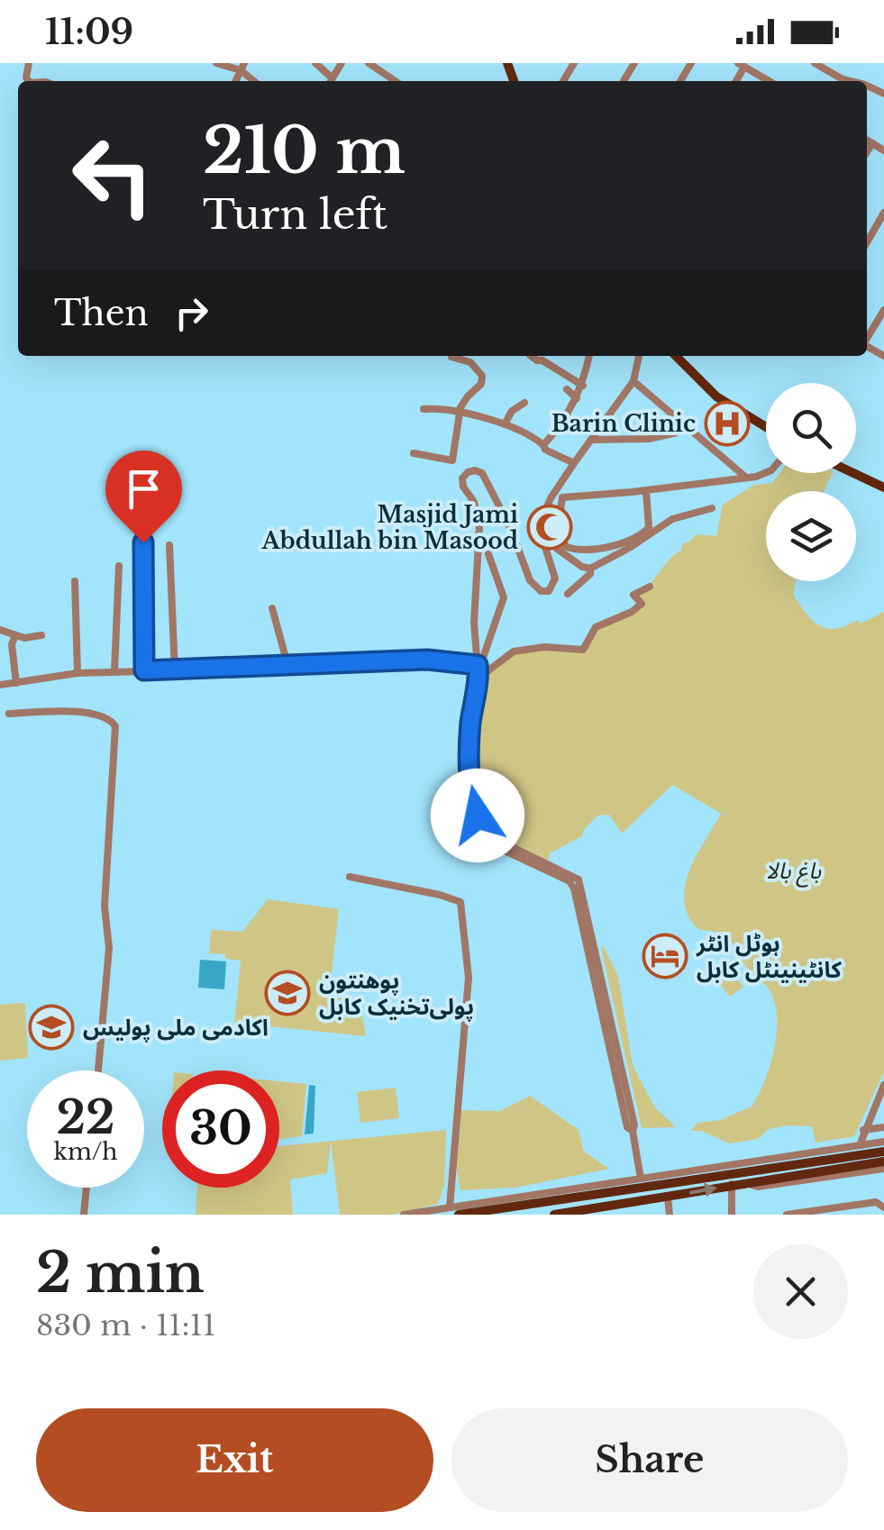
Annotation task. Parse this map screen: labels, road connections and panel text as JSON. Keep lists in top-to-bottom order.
{
  "parks": ["باغ بالا"],
  "places": {
    "hospital": ["Barin Clinic"],
    "mosque": ["Masjid Jami Abdullah bin Masood"],
    "hotel": ["ہوٹل انٹر کانٹینینٹل کابل"],
    "school or university": ["پوهنتون پولی‌تخنیک کابل", "اکادمی ملی پولیس"]
  },
  "page": {
    "status": "11:09",
    "turn": ["210 m", "Turn left"],
    "then": "Then",
    "speed": "22 km/h",
    "limit": "30",
    "heading": ["2 min", "830 m · 11:11"],
    "buttons": ["Exit", "Share"]
  }
}
